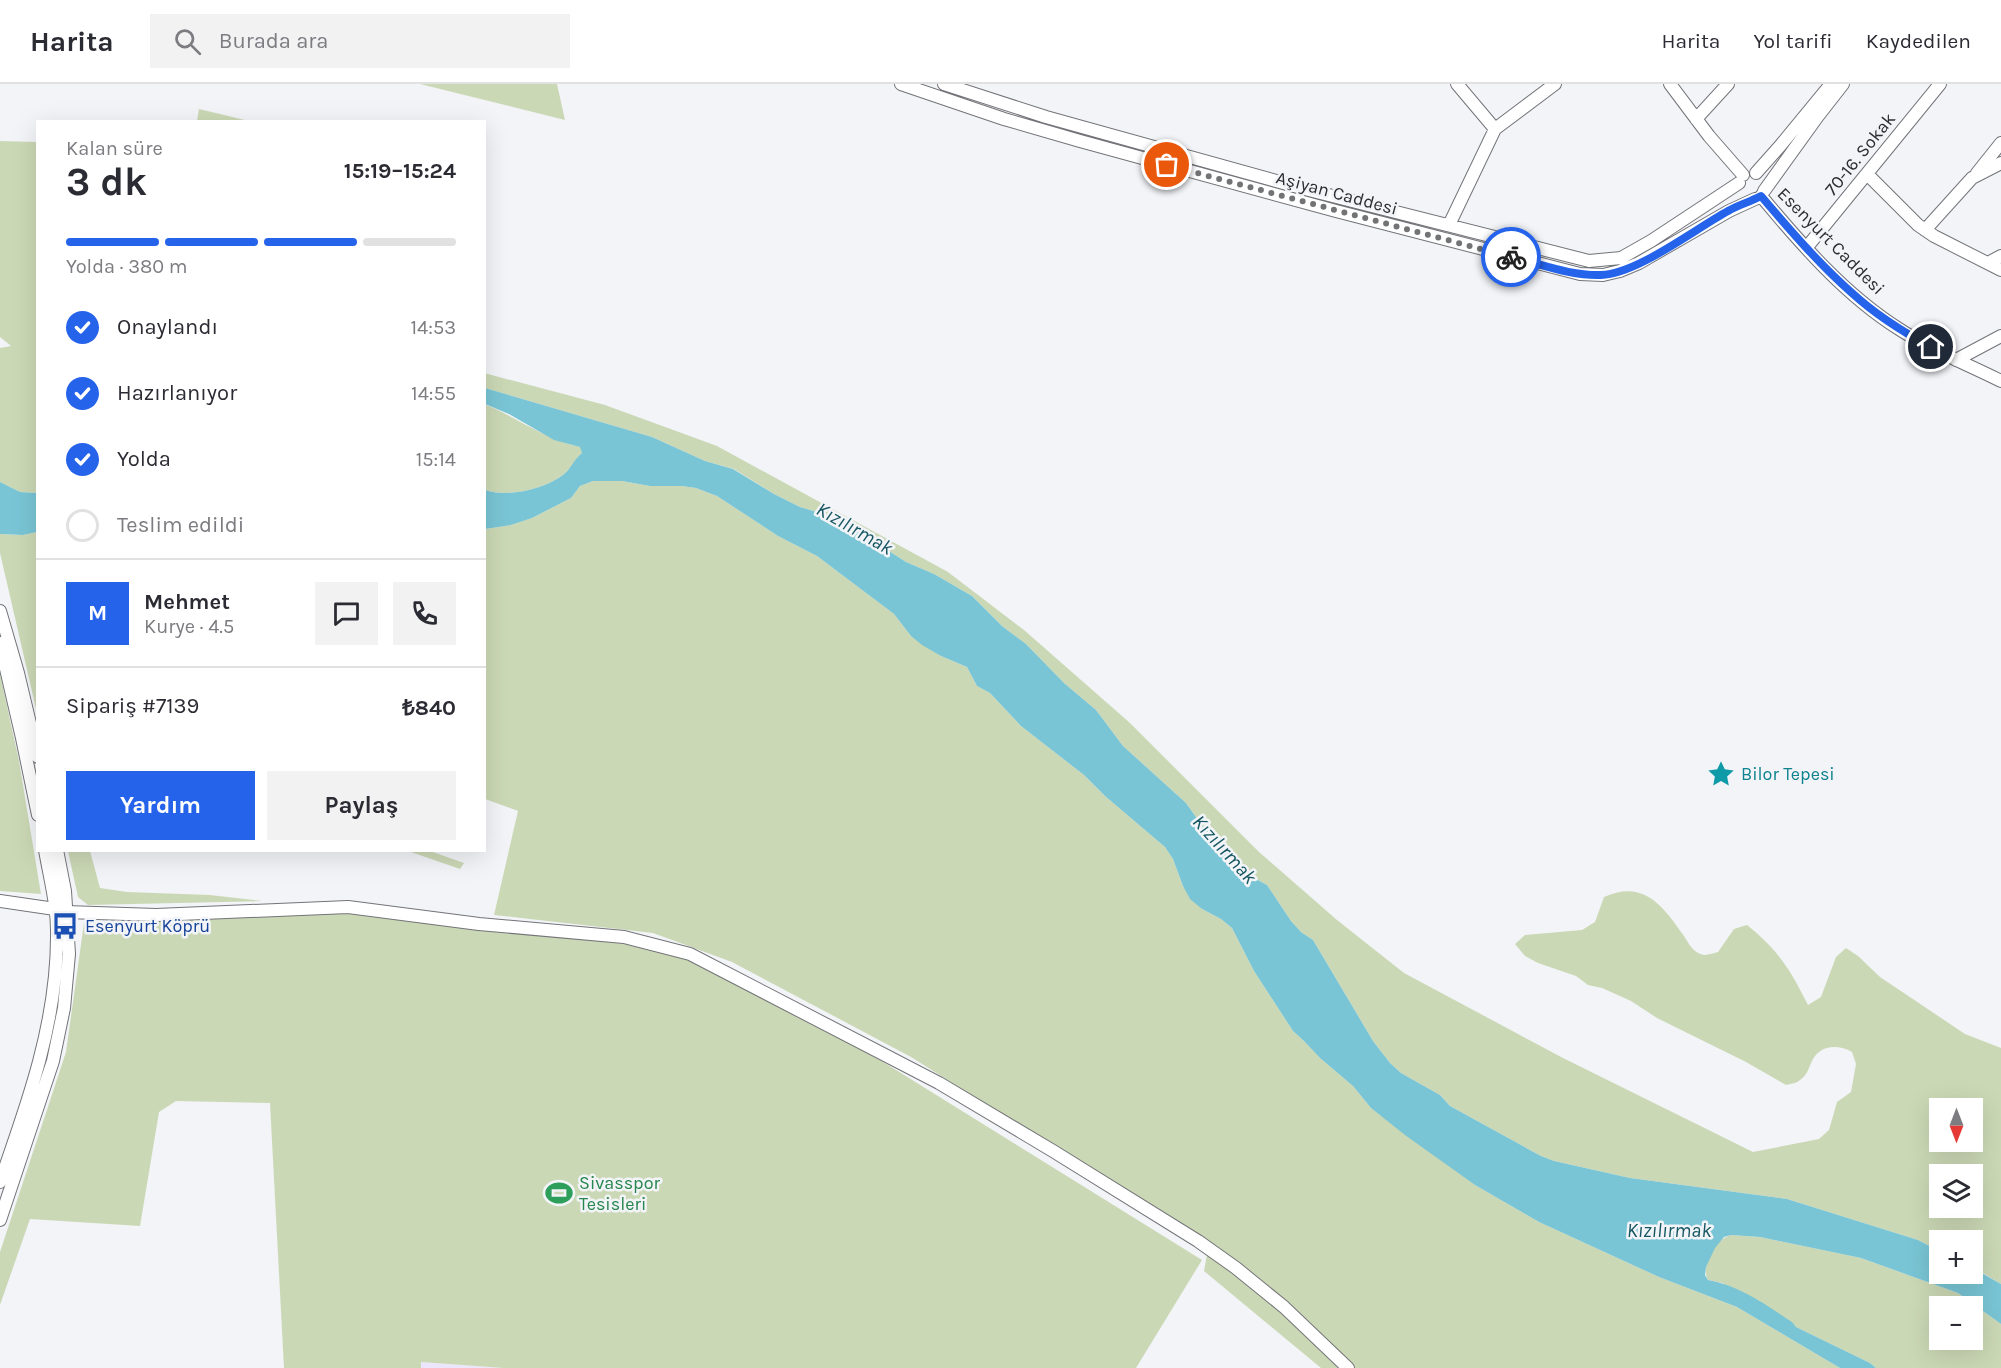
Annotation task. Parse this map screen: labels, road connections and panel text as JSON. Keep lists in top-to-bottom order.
{
  "streets": {
    "street": ["70-16. Sokak", "Aşiyan Caddesi", "Esenyurt Caddesi"]
  },
  "crossings": [
    ["70-16. Sokak", "Esenyurt Caddesi"],
    ["Aşiyan Caddesi", "Esenyurt Caddesi"]
  ],
  "water": ["Kızılırmak"],
  "places": {
    "place": ["Bilor Tepesi"],
    "bus stop": ["Esenyurt Köprü"],
    "sports": ["Sivasspor Tesisleri"]
  },
  "north": "bottom",
  "page": {
    "header": "Harita",
    "search": "Burada ara",
    "nav": ["Harita", "Yol tarifi", "Kaydedilen"],
    "heading": ["3 dk", "Kalan süre", "15:19–15:24"],
    "panel": [
      "Mehmet",
      "Kurye · 4.5",
      "Sipariş #7139",
      "₺840"
    ],
    "bar": "Yolda · 380 m",
    "list": [
      ["Onaylandı", "14:53"],
      ["Hazırlanıyor", "14:55"],
      ["Yolda", "15:14"],
      "Teslim edildi"
    ],
    "round": "M",
    "buttons": ["Yardım", "Paylaş"],
    "map_buttons": ["+", "−"]
  }
}
